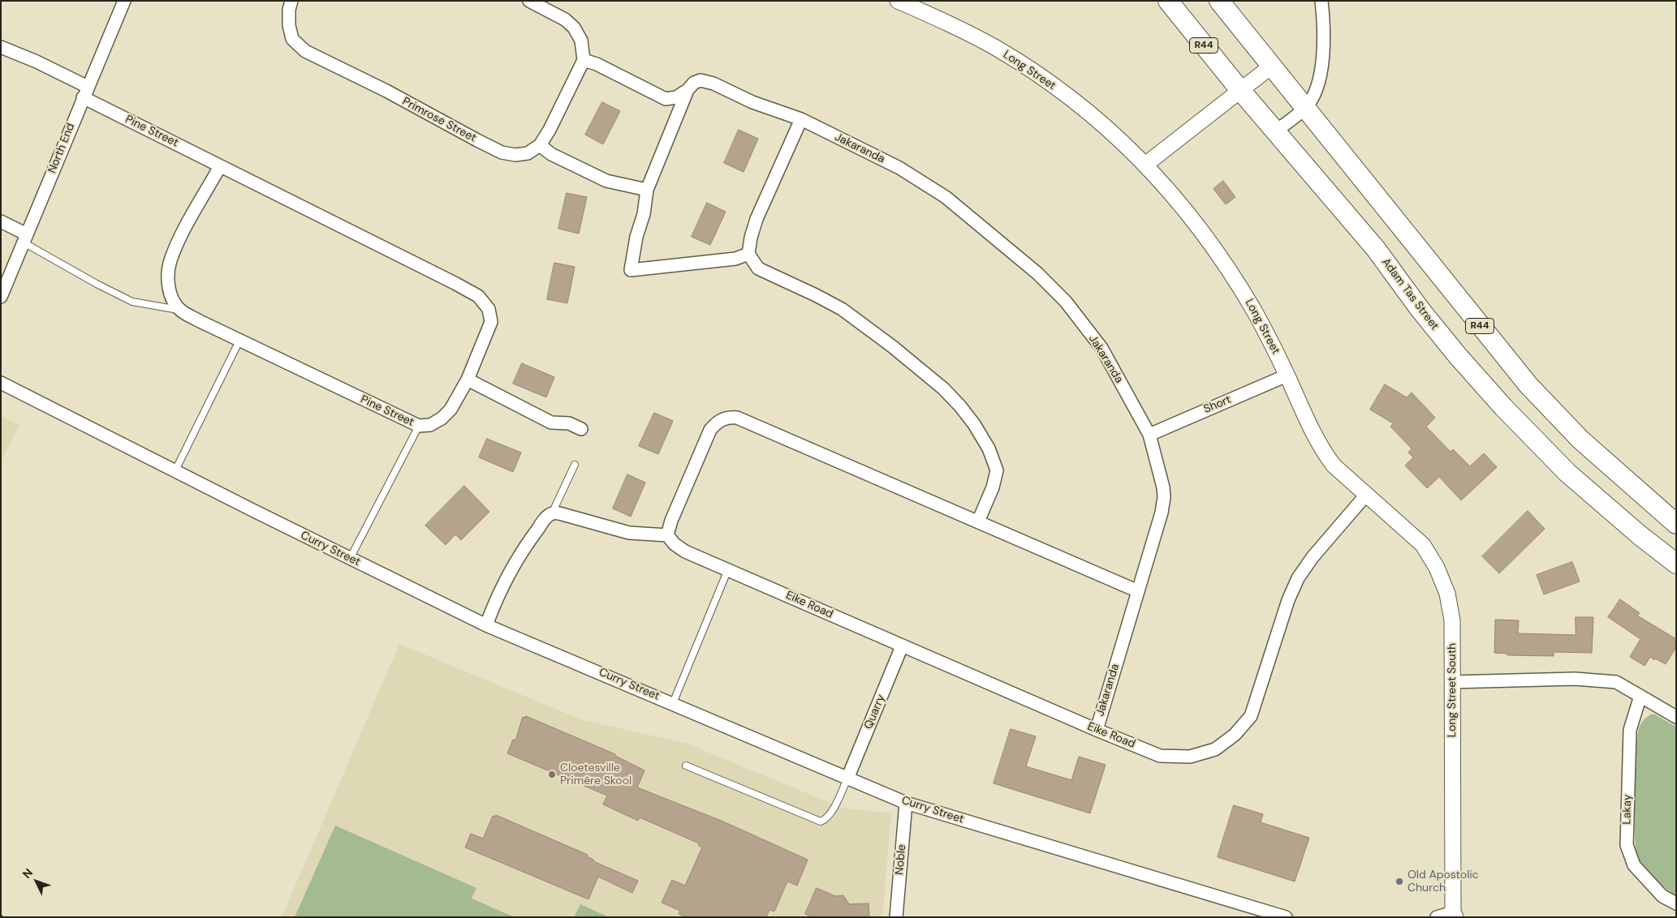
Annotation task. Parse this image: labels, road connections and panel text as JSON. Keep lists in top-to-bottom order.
{
  "streets": {
    "main road": ["R44", "Adam Tas Street"],
    "street": [
      "Long Street",
      "Primrose Street",
      "Pine Street",
      "North End",
      "Jakaranda",
      "Short",
      "Curry Street",
      "Eike Road",
      "Long Street South",
      "Quarry",
      "Lakay",
      "Noble"
    ]
  },
  "crossings": [
    ["Long Street", "Short"],
    ["Long Street", "Eike Road"],
    ["Long Street", "Long Street South"],
    ["Pine Street", "North End"],
    ["Jakaranda", "Short"],
    ["Jakaranda", "Eike Road"],
    ["Curry Street", "Quarry"],
    ["Curry Street", "Noble"],
    ["Eike Road", "Long Street South"],
    ["Eike Road", "Quarry"]
  ],
  "places": ["Cloetesville Primêre Skool", "Old Apostolic Church"],
  "north": "top left"
}
